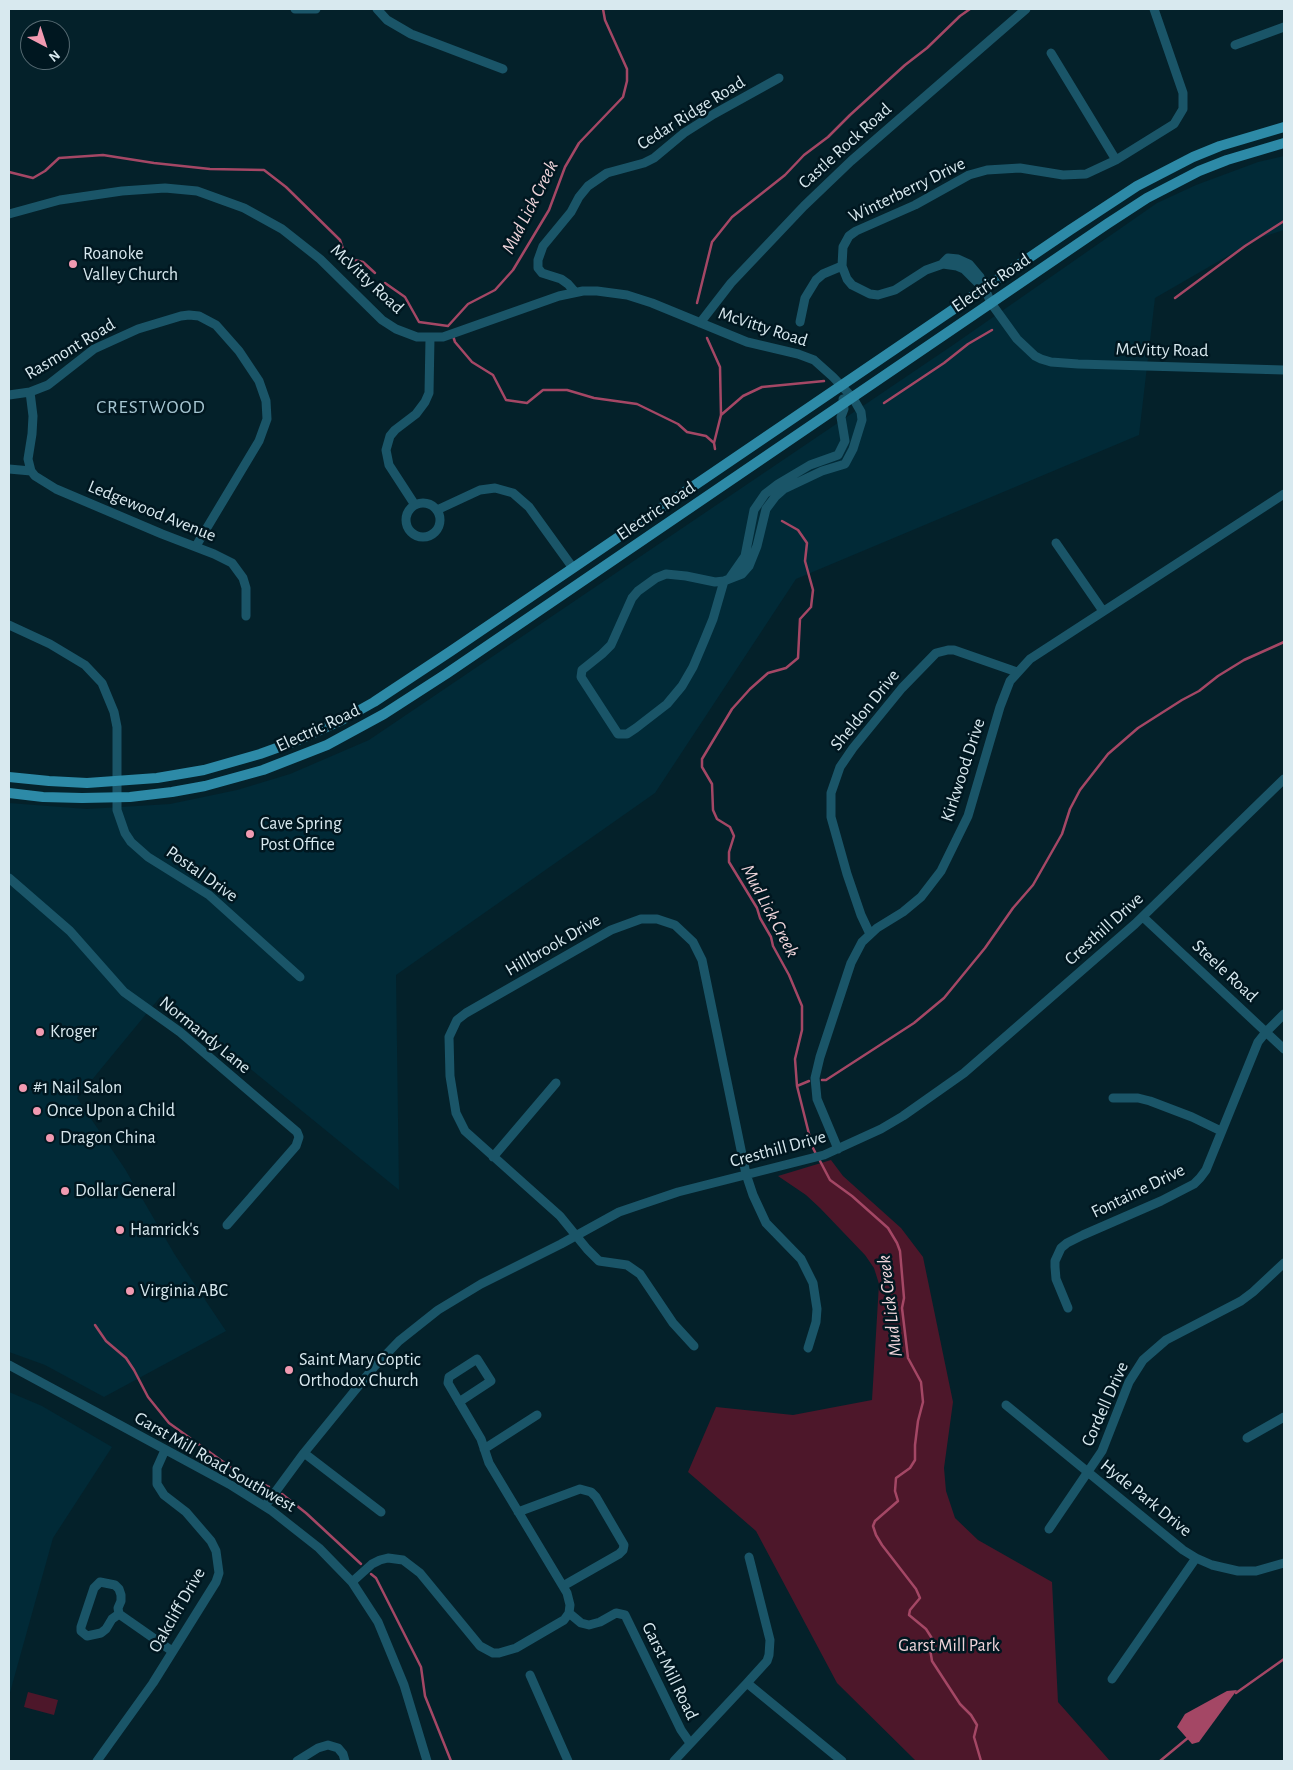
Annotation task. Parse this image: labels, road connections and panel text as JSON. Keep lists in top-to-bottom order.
{
  "streets": {
    "main road": ["Electric Road"],
    "street": [
      "Cedar Ridge Road",
      "Castle Rock Road",
      "Winterberry Drive",
      "McVitty Road",
      "Rasmont Road",
      "Ledgewood Avenue",
      "Sheldon Drive",
      "Kirkwood Drive",
      "Postal Drive",
      "Cresthill Drive",
      "Hillbrook Drive",
      "Steele Road",
      "Normandy Lane",
      "Fontaine Drive",
      "Cordell Drive",
      "Garst Mill Road Southwest",
      "Hyde Park Drive",
      "Oakcliff Drive",
      "Garst Mill Road"
    ]
  },
  "crossings": [
    ["Cedar Ridge Road", "McVitty Road"],
    ["Castle Rock Road", "McVitty Road"],
    ["McVitty Road", "Electric Road"],
    ["Electric Road", "Postal Drive"],
    ["Rasmont Road", "Ledgewood Avenue"],
    ["Sheldon Drive", "Kirkwood Drive"],
    ["Kirkwood Drive", "Cresthill Drive"],
    ["Cresthill Drive", "Hillbrook Drive"],
    ["Cresthill Drive", "Steele Road"],
    ["Cresthill Drive", "Garst Mill Road Southwest"],
    ["Steele Road", "Fontaine Drive"],
    ["Cordell Drive", "Hyde Park Drive"],
    ["Garst Mill Road Southwest", "Oakcliff Drive"]
  ],
  "districts": ["CRESTWOOD"],
  "water": ["Mud Lick Creek"],
  "parks": ["Garst Mill Park"],
  "places": [
    "Roanoke Valley Church",
    "Cave Spring Post Office",
    "Kroger",
    "#1 Nail Salon",
    "Once Upon a Child",
    "Dragon China",
    "Dollar General",
    "Hamrick's",
    "Virginia ABC",
    "Saint Mary Coptic Orthodox Church"
  ],
  "north": "bottom right"
}
